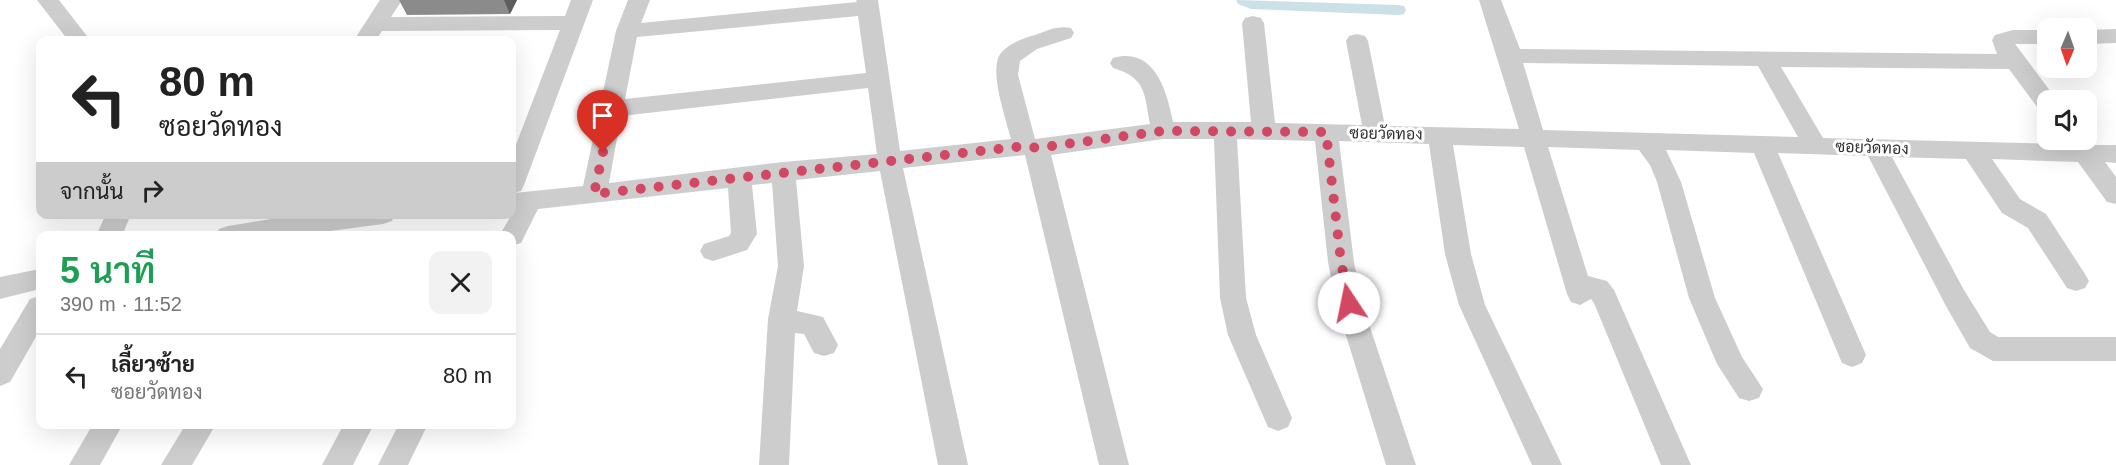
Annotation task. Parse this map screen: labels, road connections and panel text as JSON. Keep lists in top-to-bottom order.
{
  "streets": {
    "street": ["ซอยวัดทอง"]
  },
  "north": "bottom",
  "page": {
    "turn": ["80 m", "ซอยวัดทอง"],
    "then": "จากนั้น",
    "heading": ["5 นาที", "390 m · 11:52"],
    "list": [
      {
        "name": "เลี้ยวซ้าย",
        "note": "ซอยวัดทอง",
        "value": "80 m"
      }
    ]
  }
}
